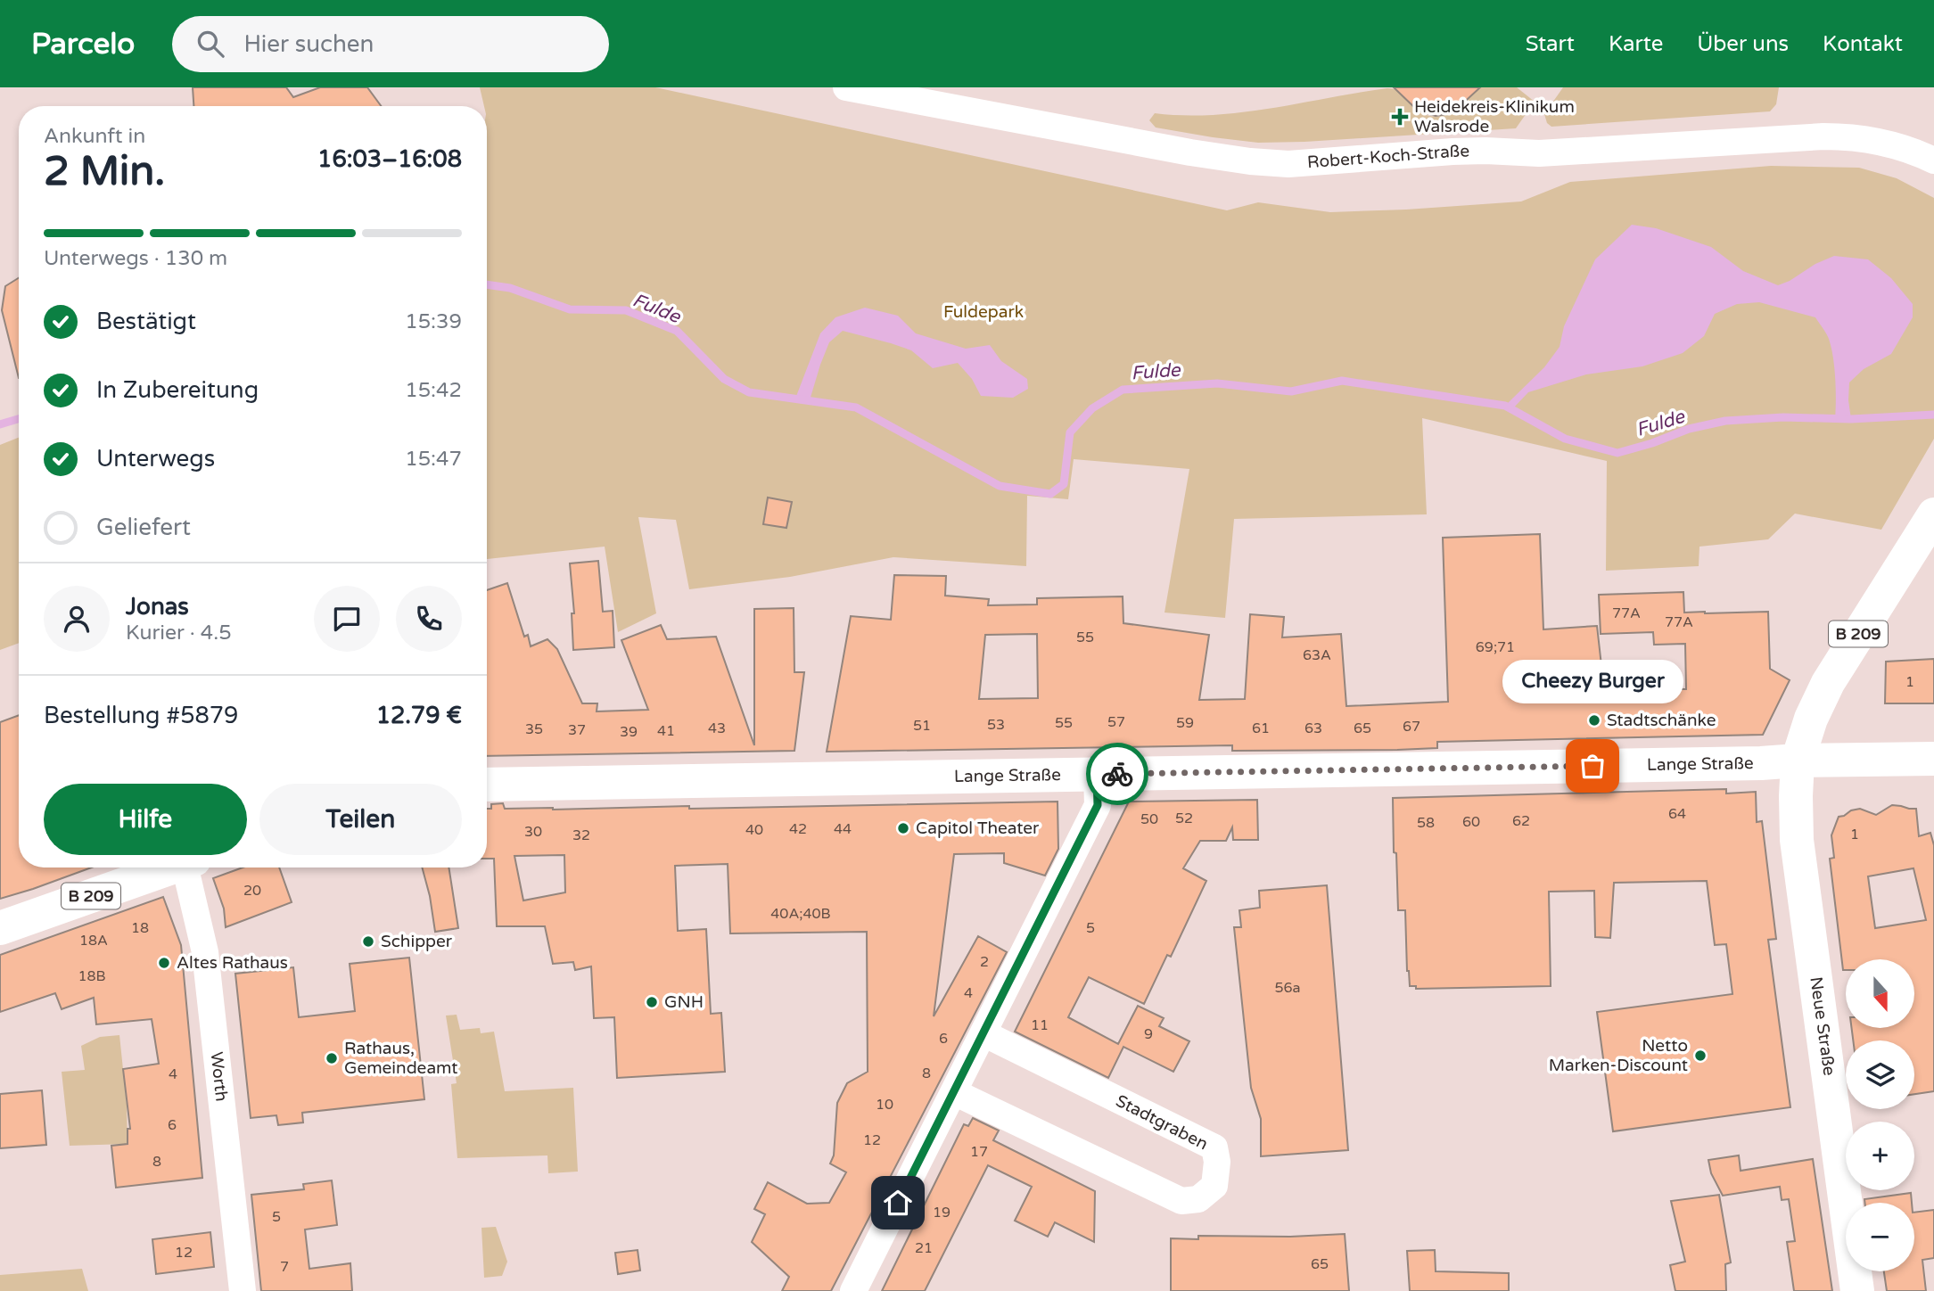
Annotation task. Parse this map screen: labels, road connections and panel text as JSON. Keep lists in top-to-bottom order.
{
  "streets": {
    "main road": ["B 209", "Lange Straße", "Neue Straße"],
    "street": ["Robert-Koch-Straße", "Worth", "Stadtgraben"]
  },
  "crossings": [
    ["B 209", "Lange Straße"],
    ["B 209", "Neue Straße"],
    ["Lange Straße", "Neue Straße"]
  ],
  "water": ["Fulde"],
  "parks": ["Fuldepark"],
  "places": {
    "health": ["Heidekreis-Klinikum Walsrode"],
    "other": [
      "Stadtschänke",
      "Cheezy Burger",
      "Capitol Theater",
      "Schipper",
      "Altes Rathaus",
      "GNH",
      "Netto Marken-Discount",
      "Rathaus, Gemeindeamt"
    ]
  },
  "house_numbers": [
    "77A",
    "77A",
    "55",
    "69;71",
    "63A",
    "1",
    "57",
    "55",
    "59",
    "53",
    "51",
    "67",
    "43",
    "61",
    "63",
    "65",
    "35",
    "37",
    "41",
    "39",
    "64",
    "52",
    "50",
    "62",
    "60",
    "58",
    "42",
    "44",
    "40",
    "30",
    "1",
    "32",
    "20",
    "40A;40B",
    "18",
    "5",
    "18A",
    "2",
    "18B",
    "56a",
    "4",
    "11",
    "9",
    "6",
    "8",
    "4",
    "10",
    "6",
    "12",
    "17",
    "8",
    "19",
    "5",
    "21",
    "12",
    "65",
    "7"
  ],
  "north": "bottom",
  "page": {
    "header": "Parcelo",
    "search": "Hier suchen",
    "nav": [
      "Start",
      "Karte",
      "Über uns",
      "Kontakt"
    ],
    "heading": ["2 Min.", "Ankunft in", "16:03–16:08"],
    "panel": [
      "Jonas",
      "Kurier · 4.5",
      "Bestellung #5879",
      "12.79 €"
    ],
    "bar": "Unterwegs · 130 m",
    "list": [
      ["Bestätigt", "15:39"],
      ["In Zubereitung", "15:42"],
      ["Unterwegs", "15:47"],
      "Geliefert"
    ],
    "bubble": "Cheezy Burger",
    "buttons": ["Hilfe", "Teilen"],
    "map_buttons": ["+", "−"]
  }
}
